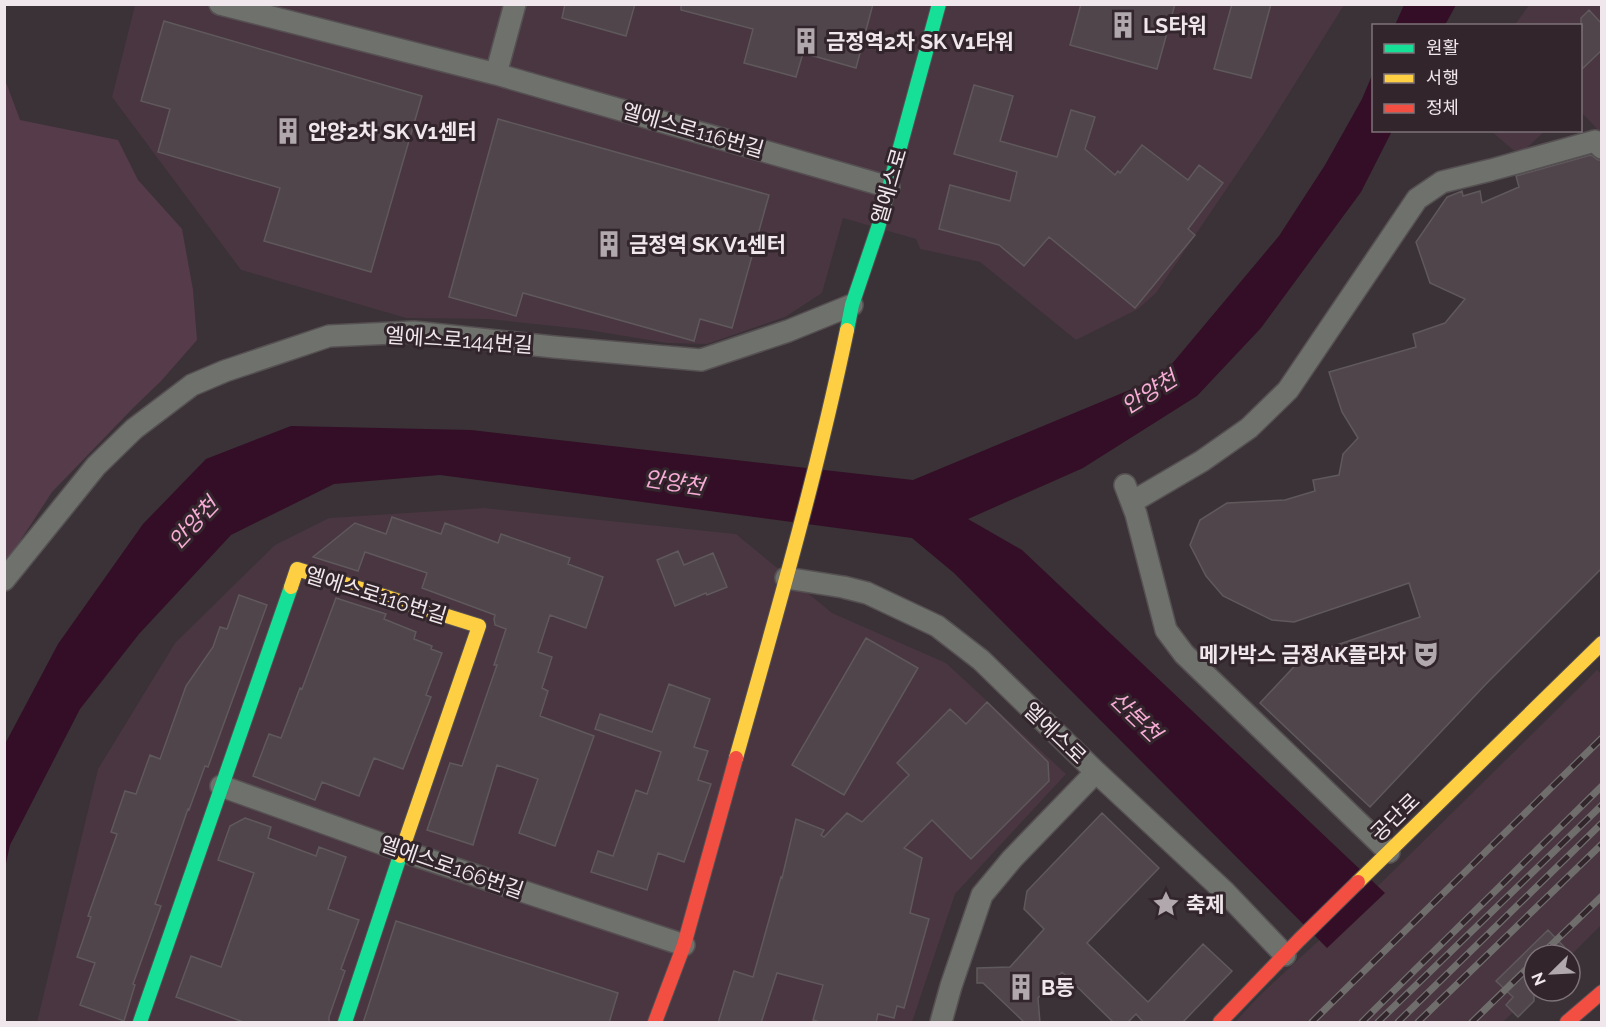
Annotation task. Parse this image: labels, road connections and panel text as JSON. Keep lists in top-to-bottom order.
{
  "streets": {
    "street": [
      "엘에스로116번길",
      "엘에스로",
      "엘에스로144번길",
      "공단로",
      "엘에스로166번길"
    ]
  },
  "crossings": [
    ["엘에스로116번길", "엘에스로"],
    ["엘에스로116번길", "엘에스로166번길"],
    ["엘에스로", "엘에스로144번길"],
    ["엘에스로", "공단로"]
  ],
  "water": ["안양천", "산본천"],
  "places": {
    "building": [
      "LS타워",
      "금정역2차 SK V1타워",
      "안양2차 SK V1센터",
      "금정역 SK V1센터",
      "B동"
    ],
    "theatre": ["메가박스 금정AK플라자"],
    "place": ["축제"]
  },
  "legend": ["원활", "서행", "정체"],
  "north": "bottom left"
}
